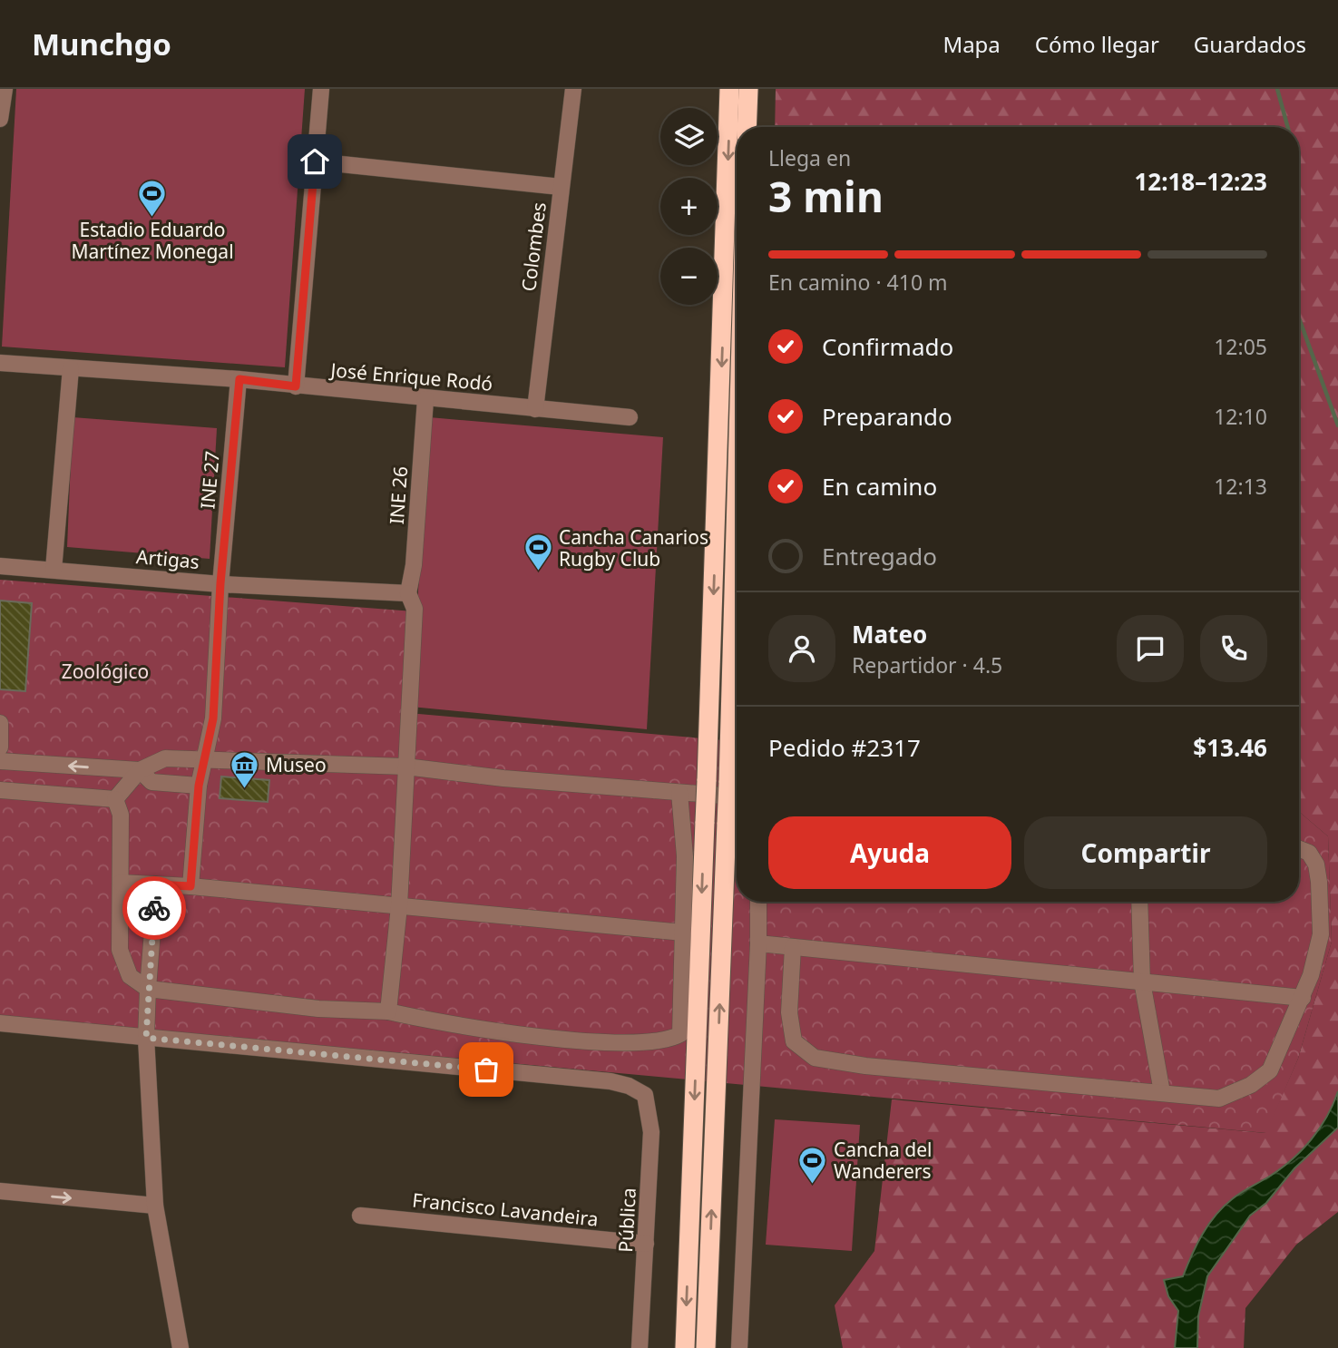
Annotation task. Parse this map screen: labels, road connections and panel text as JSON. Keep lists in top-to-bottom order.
{
  "streets": {
    "street": [
      "Colombes",
      "José Enrique Rodó",
      "INE 27",
      "INE 26",
      "Artigas",
      "Francisco Lavandeira",
      "Pública"
    ]
  },
  "crossings": [
    ["Colombes", "José Enrique Rodó"],
    ["José Enrique Rodó", "INE 27"],
    ["José Enrique Rodó", "INE 26"],
    ["INE 27", "Artigas"],
    ["INE 26", "Artigas"],
    ["Francisco Lavandeira", "Pública"]
  ],
  "parks": ["Zoológico"],
  "places": {
    "sports": ["Estadio Eduardo Martínez Monegal", "Cancha Canarios Rugby Club", "Cancha del Wanderers"],
    "museum": ["Museo"]
  },
  "page": {
    "header": "Munchgo",
    "nav": ["Mapa", "Cómo llegar", "Guardados"],
    "map_buttons": ["+", "−"],
    "heading": ["3 min", "Llega en", "12:18–12:23"],
    "panel": [
      "Mateo",
      "Repartidor · 4.5",
      "Pedido #2317",
      "$13.46"
    ],
    "bar": "En camino · 410 m",
    "list": [
      ["Confirmado", "12:05"],
      ["Preparando", "12:10"],
      ["En camino", "12:13"],
      "Entregado"
    ],
    "buttons": ["Ayuda", "Compartir"]
  }
}
